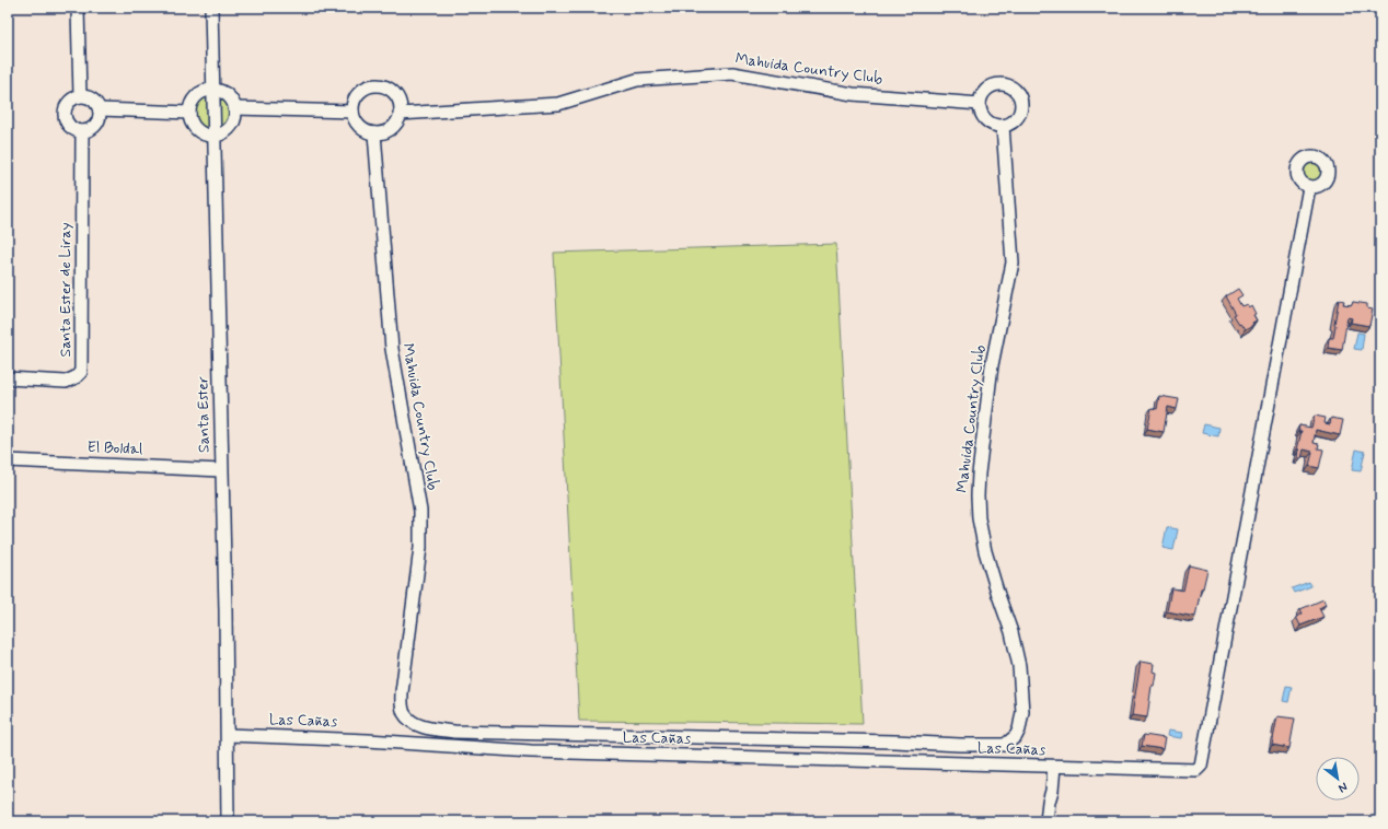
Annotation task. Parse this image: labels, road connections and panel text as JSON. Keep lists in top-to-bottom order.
{
  "streets": {
    "street": [
      "Mahuida Country Club",
      "Santa Ester de Liray",
      "Santa Ester",
      "El Boldal",
      "Las Cañas"
    ]
  },
  "crossings": [
    ["Santa Ester", "El Boldal"],
    ["Santa Ester", "Las Cañas"]
  ],
  "north": "bottom right"
}
